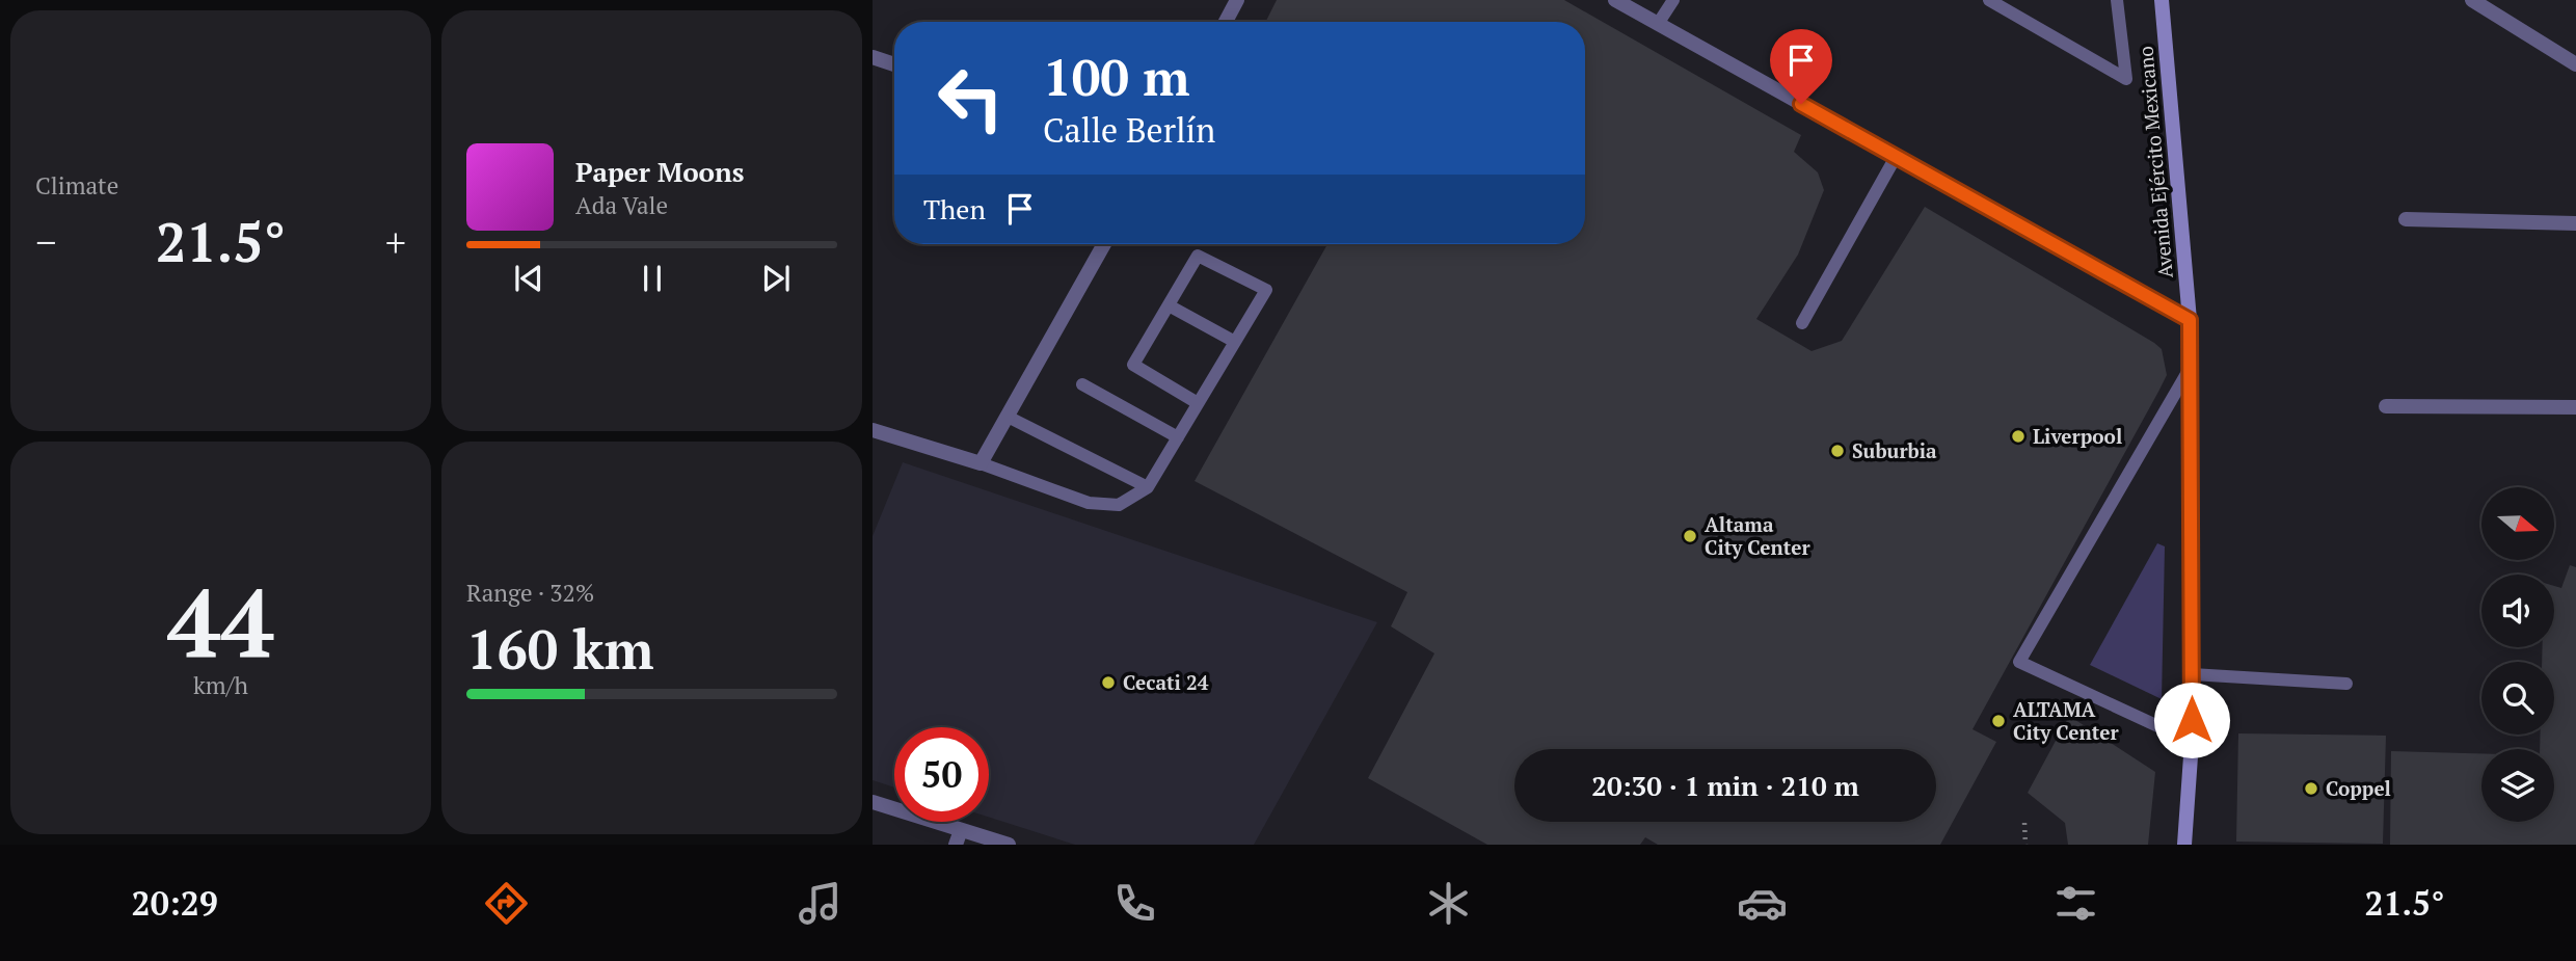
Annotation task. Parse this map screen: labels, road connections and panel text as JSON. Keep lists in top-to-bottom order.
{
  "streets": {
    "main road": ["Avenida Ejército Mexicano"]
  },
  "places": [
    "Liverpool",
    "Suburbia",
    "Altama City Center",
    "Cecati 24",
    "ALTAMA City Center",
    "Coppel"
  ],
  "north": "right",
  "page": {
    "tile": [
      "Climate",
      ["44", "km/h"],
      ["Range · 32%", "160 km"]
    ],
    "turn": ["100 m", "Calle Berlín"],
    "song": ["Paper Moons", "Ada Vale"],
    "then": "Then",
    "heat": ["−", "21.5°", "+"],
    "limit": "50",
    "trip": "20:30 · 1 min · 210 m",
    "tabs": ["20:29", "21.5°"]
  }
}
